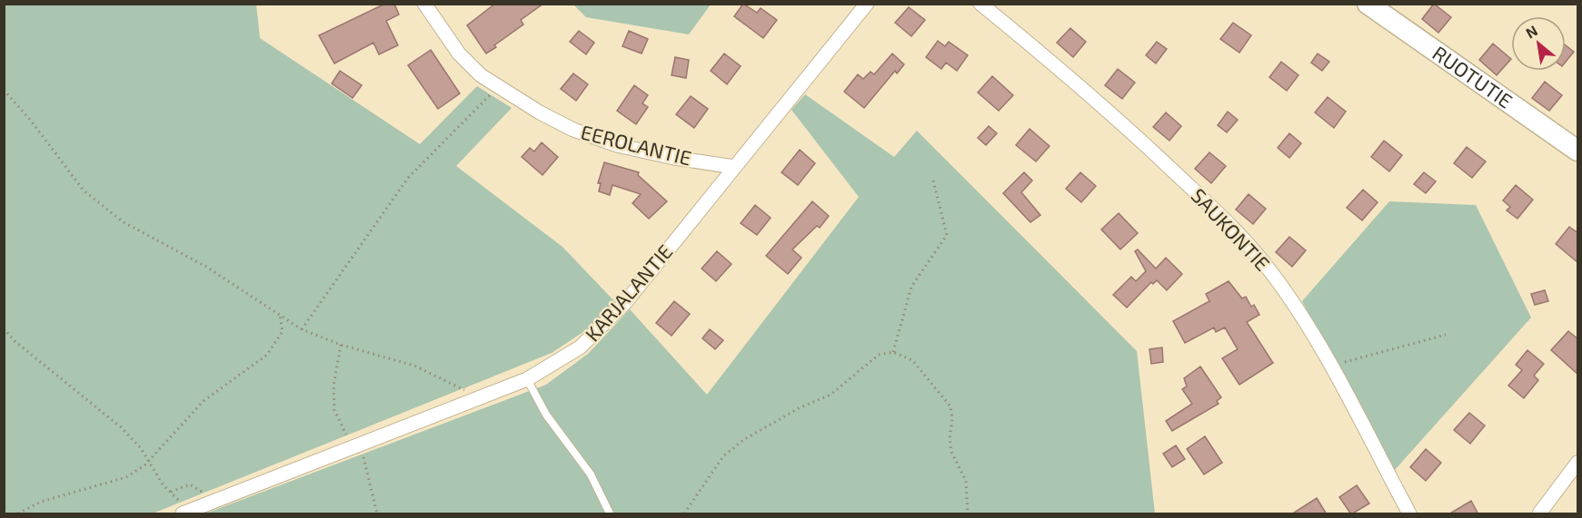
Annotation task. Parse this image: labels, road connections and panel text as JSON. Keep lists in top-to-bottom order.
{
  "streets": {
    "street": [
      "RUOTUTIE",
      "EEROLANTIE",
      "SAUKONTIE",
      "KARJALANTIE"
    ]
  },
  "crossings": [
    ["EEROLANTIE", "KARJALANTIE"]
  ],
  "north": "top left"
}
